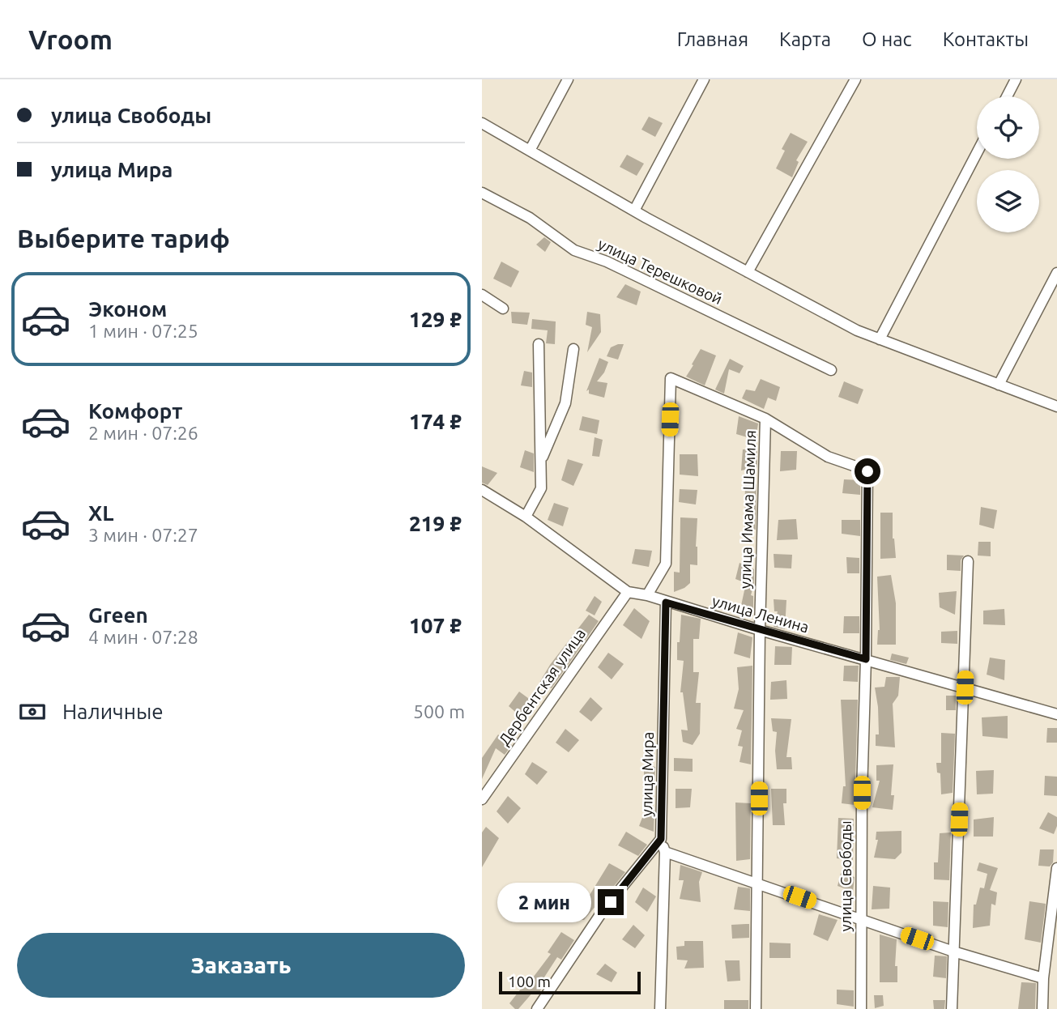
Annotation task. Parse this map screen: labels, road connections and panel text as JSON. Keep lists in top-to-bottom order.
{
  "streets": {
    "street": [
      "улица Терешковой",
      "улица Имама Шамиля",
      "улица Ленина",
      "Дербентская улица",
      "улица Мира",
      "улица Свободы"
    ]
  },
  "crossings": [
    ["улица Имама Шамиля", "улица Ленина"],
    ["улица Имама Шамиля", "улица Свободы"],
    ["улица Ленина", "Дербентская улица"],
    ["улица Ленина", "улица Мира"],
    ["улица Ленина", "улица Свободы"]
  ],
  "scale_bar": "100 m",
  "page": {
    "header": "Vroom",
    "nav": [
      "Главная",
      "Карта",
      "О нас",
      "Контакты"
    ],
    "banner": ["улица Свободы", "улица Мира"],
    "heading": "Выберите тариф",
    "list": [
      {
        "name": "Эконом",
        "note": "1 мин · 07:25",
        "value": "129 ₽"
      },
      {
        "name": "Комфорт",
        "note": "2 мин · 07:26",
        "value": "174 ₽"
      },
      {
        "name": "XL",
        "note": "3 мин · 07:27",
        "value": "219 ₽"
      },
      {
        "name": "Green",
        "note": "4 мин · 07:28",
        "value": "107 ₽"
      }
    ],
    "pay": ["Наличные", "500 m"],
    "bubble": "2 мин",
    "buttons": "Заказать",
    "scale": "100 m"
  }
}
